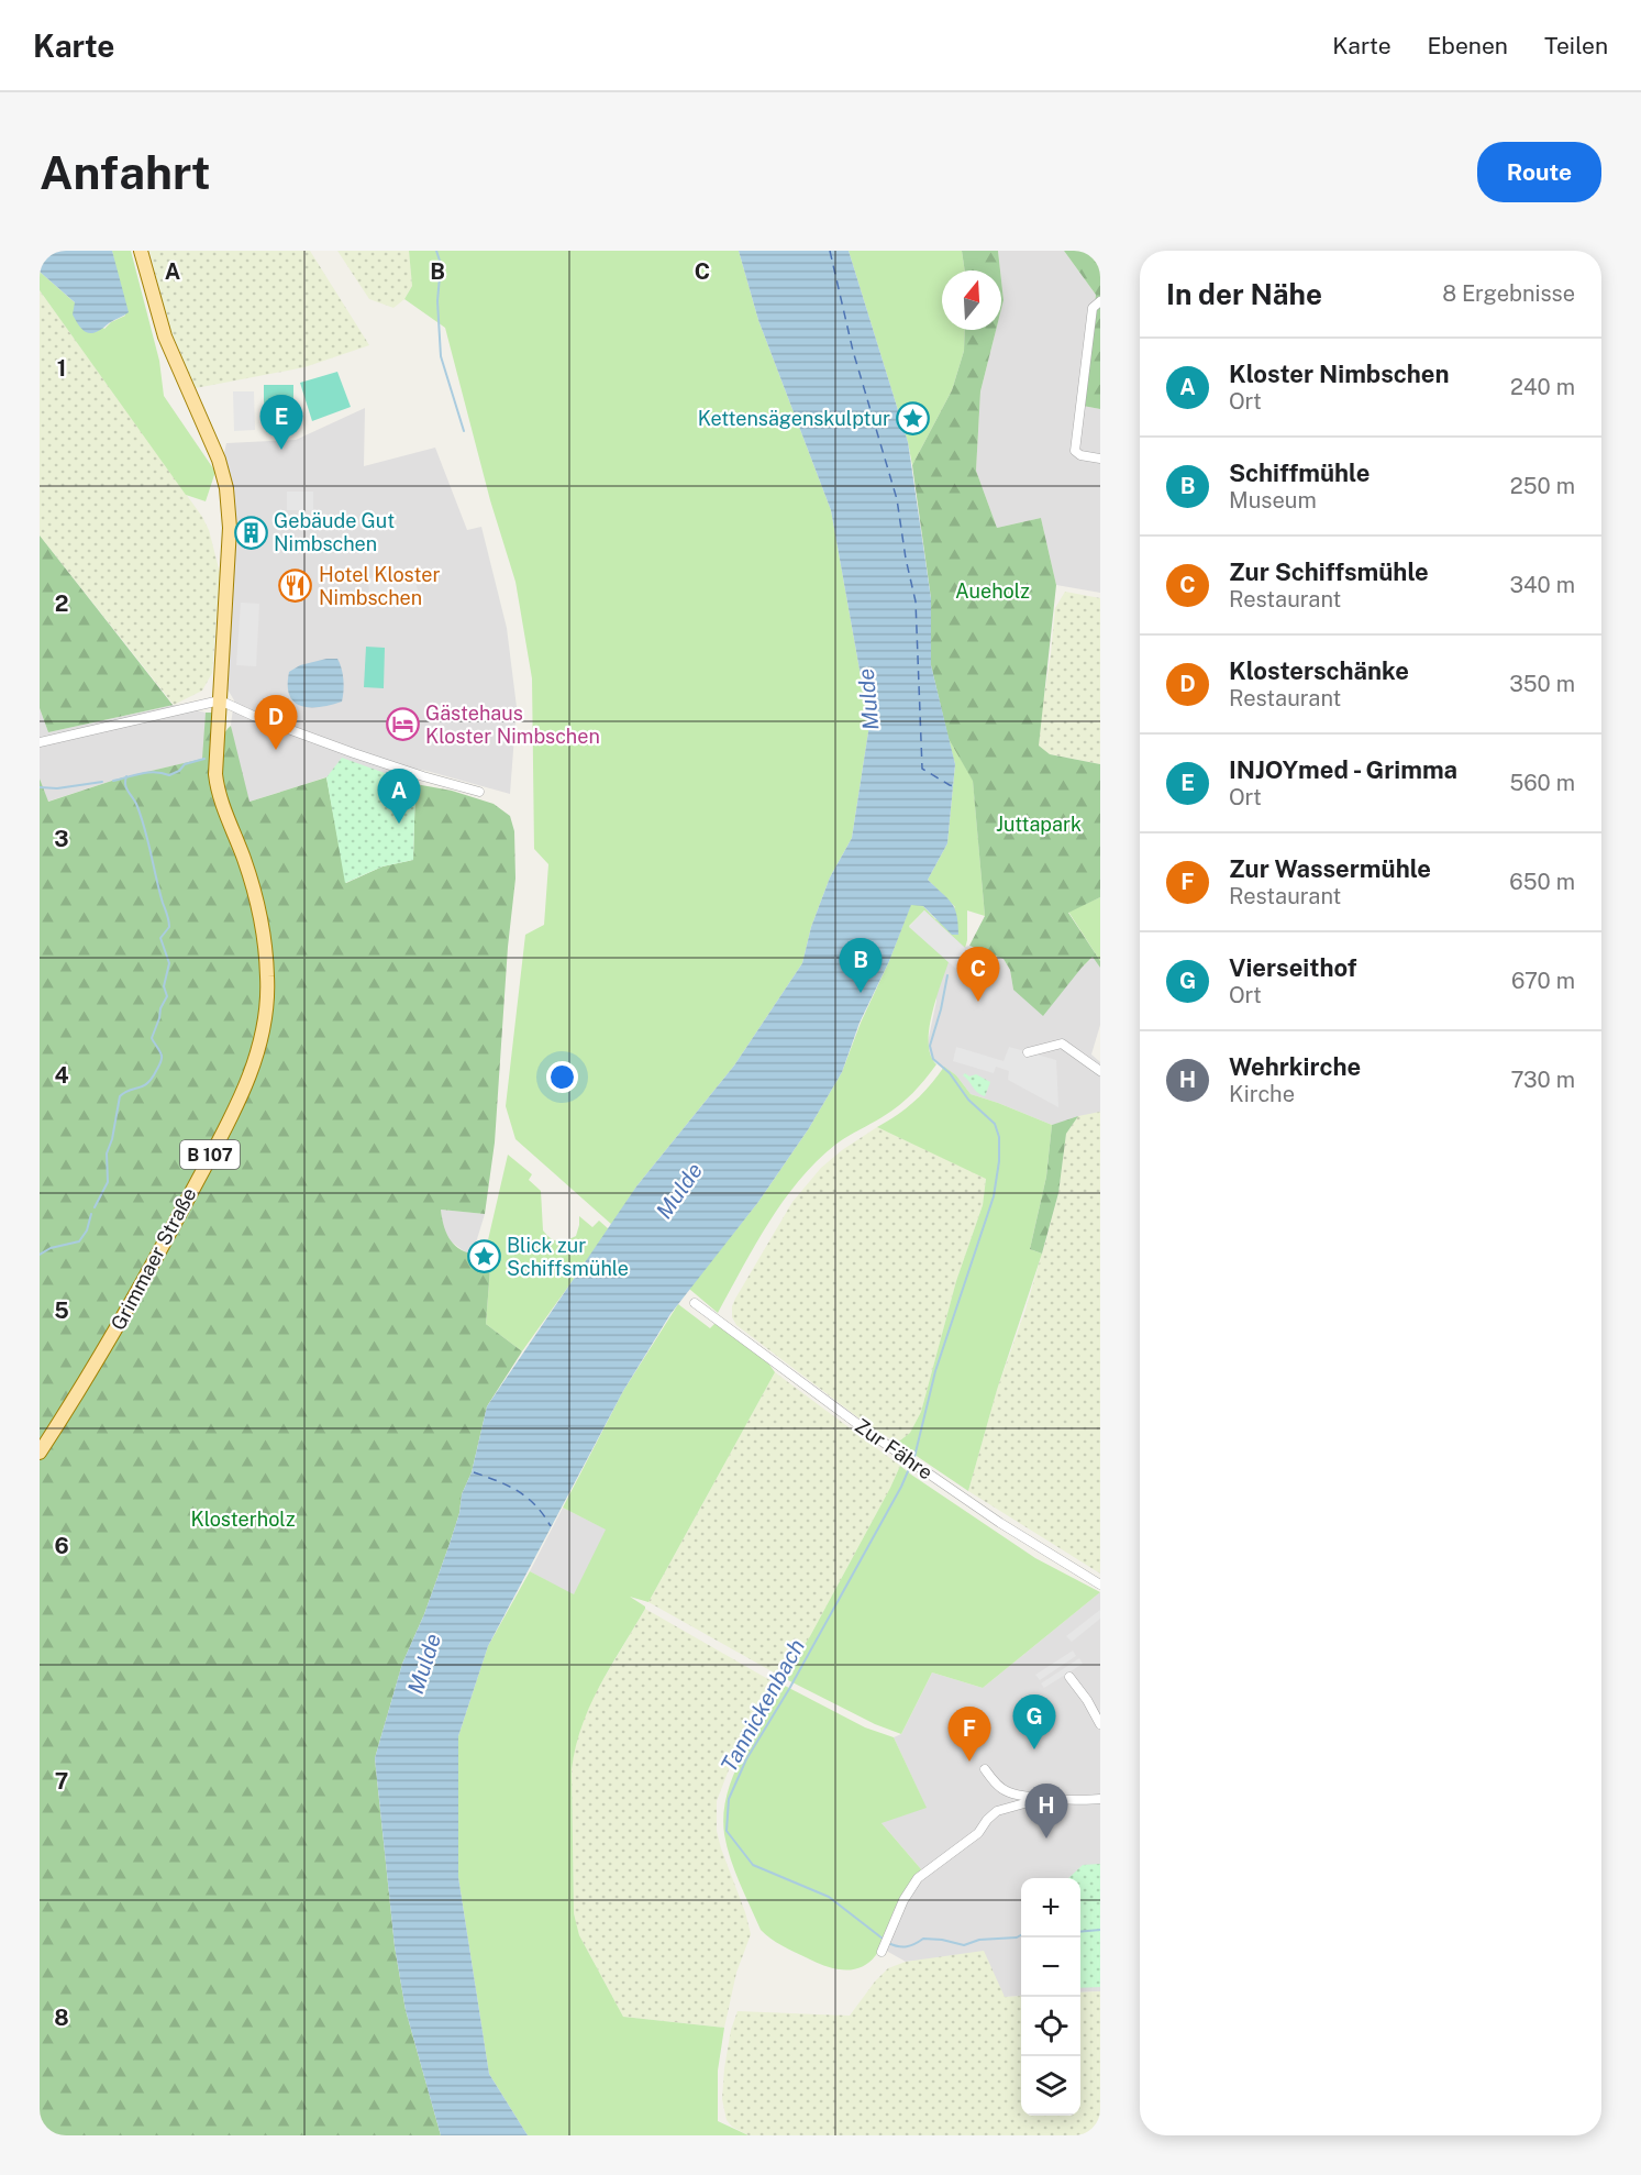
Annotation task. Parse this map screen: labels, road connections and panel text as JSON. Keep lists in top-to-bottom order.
{
  "streets": {
    "main road": ["B 107", "Grimmaer Straße"],
    "street": ["Zur Fähre"]
  },
  "crossings": [
    ["B 107", "Grimmaer Straße"]
  ],
  "water": ["Mulde", "Tannickenbach"],
  "parks": ["Aueholz", "Juttapark", "Klosterholz"],
  "places": {
    "place": ["Kettensägenskulptur", "Blick zur Schiffsmühle"],
    "building": ["Gebäude Gut Nimbschen"],
    "restaurant": ["Hotel Kloster Nimbschen"],
    "hotel": ["Gästehaus Kloster Nimbschen"]
  },
  "north": "top",
  "page": {
    "header": "Karte",
    "nav": ["Karte", "Ebenen", "Teilen"],
    "buttons": "Route",
    "title": "Anfahrt",
    "heading": ["In der Nähe", "8 Ergebnisse"],
    "list": [
      {
        "mark": "A",
        "name": "Kloster Nimbschen",
        "note": "Ort",
        "value": "240 m"
      },
      {
        "mark": "B",
        "name": "Schiffmühle",
        "note": "Museum",
        "value": "250 m"
      },
      {
        "mark": "C",
        "name": "Zur Schiffsmühle",
        "note": "Restaurant",
        "value": "340 m"
      },
      {
        "mark": "D",
        "name": "Klosterschänke",
        "note": "Restaurant",
        "value": "350 m"
      },
      {
        "mark": "E",
        "name": "INJOYmed - Grimma",
        "note": "Ort",
        "value": "560 m"
      },
      {
        "mark": "F",
        "name": "Zur Wassermühle",
        "note": "Restaurant",
        "value": "650 m"
      },
      {
        "mark": "G",
        "name": "Vierseithof",
        "note": "Ort",
        "value": "670 m"
      },
      {
        "mark": "H",
        "name": "Wehrkirche",
        "note": "Kirche",
        "value": "730 m"
      }
    ],
    "pins": [
      "E",
      "D",
      "A",
      "B",
      "C",
      "G",
      "F",
      "H"
    ],
    "map_buttons": ["+", "−"]
  },
  "grid": {
    "columns": ["A", "B", "C"],
    "rows": [
      "1",
      "2",
      "3",
      "4",
      "5",
      "6",
      "7",
      "8"
    ]
  }
}
